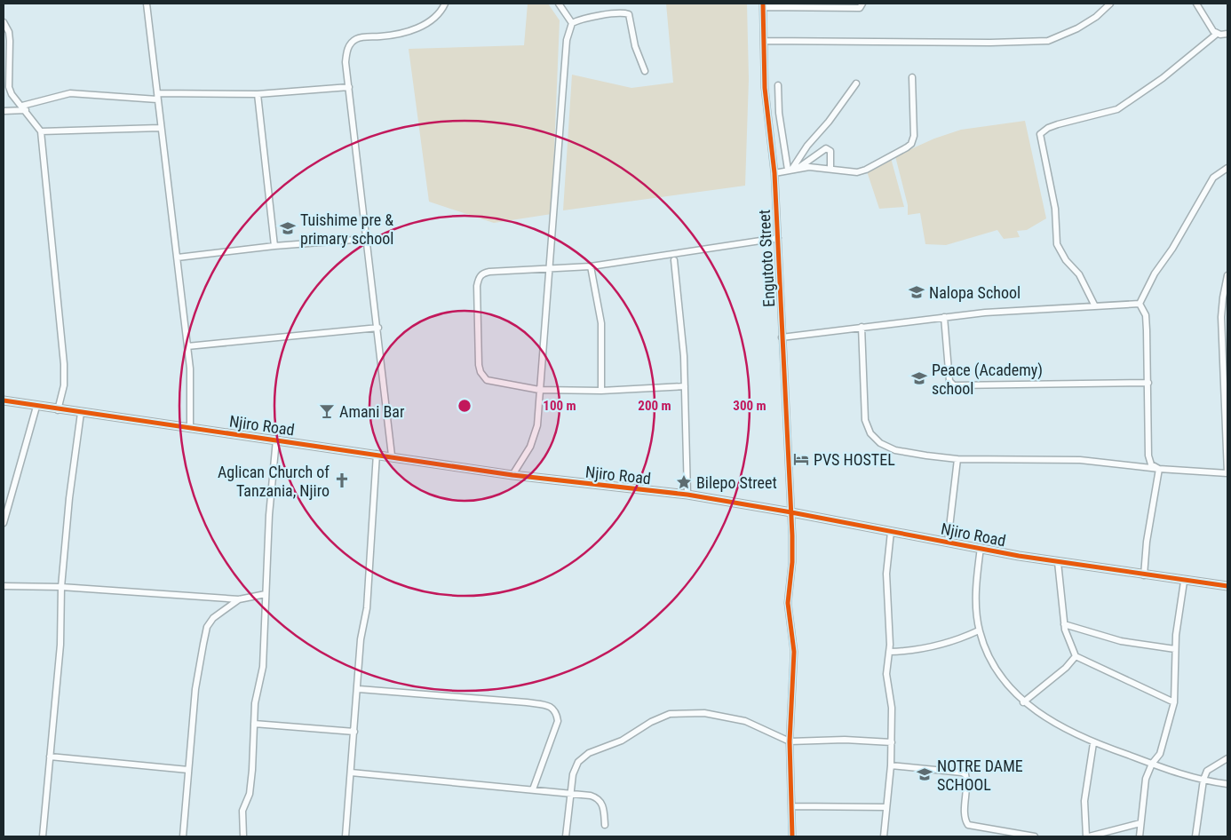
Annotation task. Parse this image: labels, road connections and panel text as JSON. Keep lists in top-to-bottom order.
{
  "streets": {
    "street": ["Engutoto Street", "Njiro Road"]
  },
  "crossings": [
    ["Engutoto Street", "Njiro Road"]
  ],
  "places": {
    "school or university": [
      "Tuishime pre & primary school",
      "Nalopa School",
      "Peace (Academy) school",
      "NOTRE DAME SCHOOL"
    ],
    "bar": ["Amani Bar"],
    "hotel": ["PVS HOSTEL"],
    "church": ["Aglican Church of Tanzania, Njiro"],
    "place": ["Bilepo Street"]
  },
  "rings": ["100 m", "200 m", "300 m"]
}
